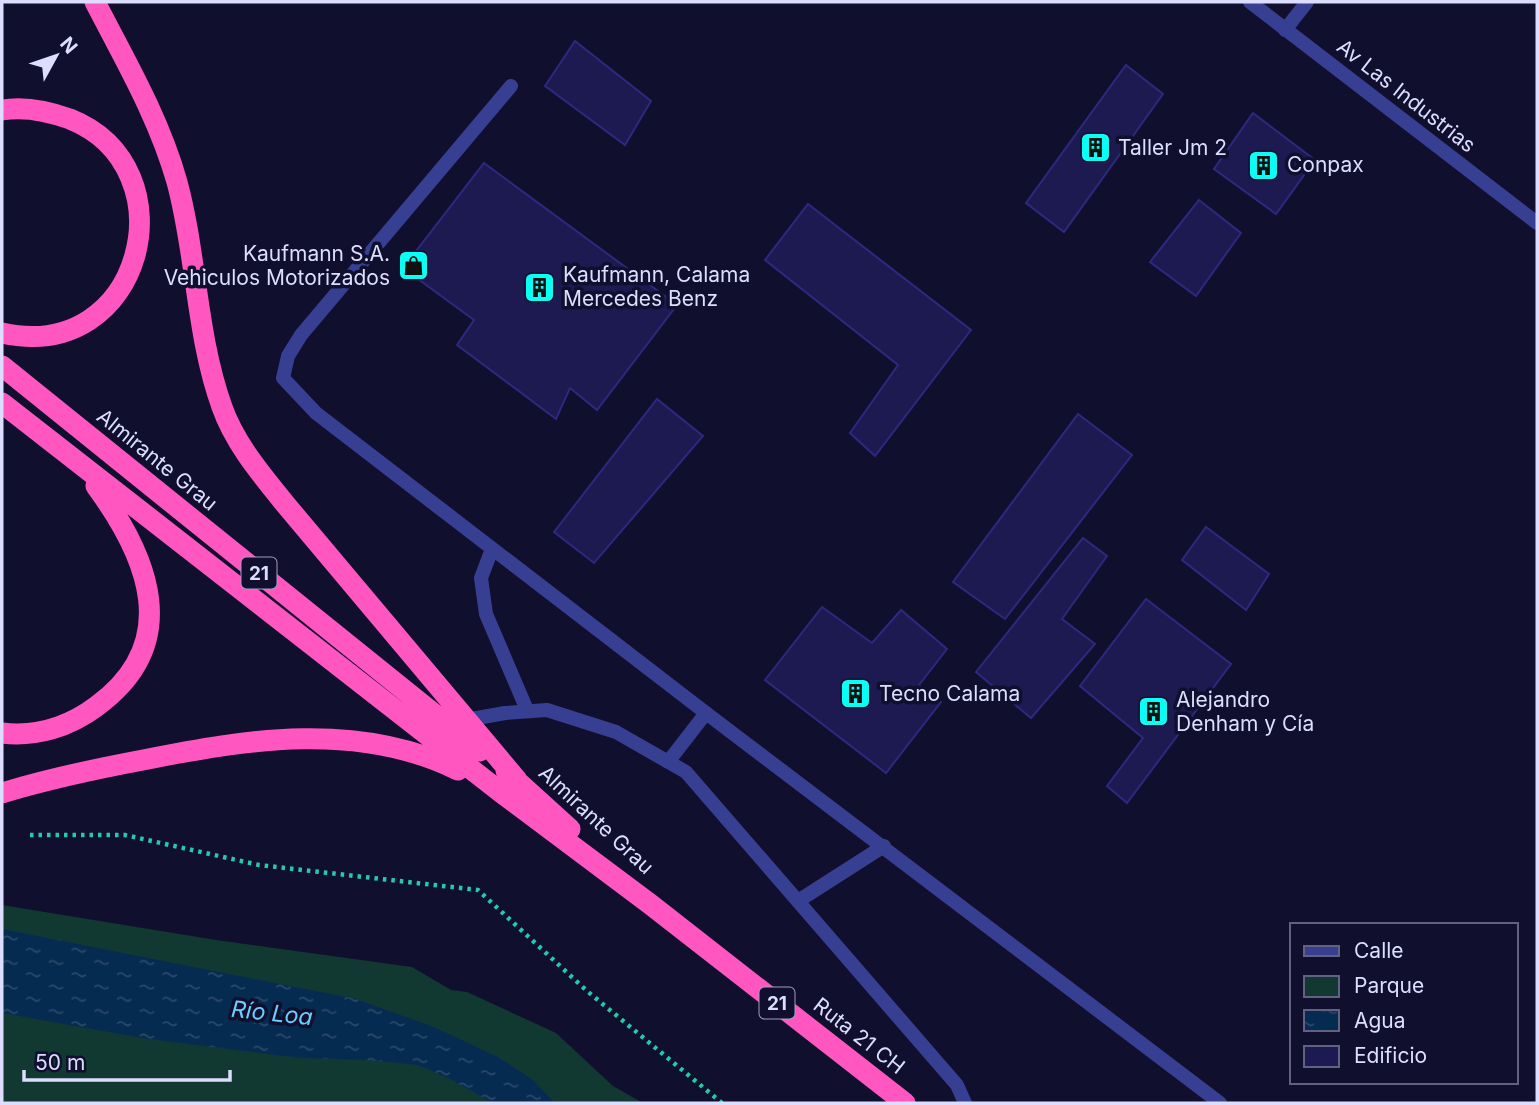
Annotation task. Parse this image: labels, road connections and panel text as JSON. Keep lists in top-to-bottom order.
{
  "streets": {
    "highway": ["Almirante Grau", "21", "Ruta 21 CH"],
    "street": ["Av Las Industrias"]
  },
  "crossings": [
    ["Almirante Grau", "Ruta 21 CH"]
  ],
  "water": ["Río Loa"],
  "places": {
    "building": [
      "Taller Jm 2",
      "Conpax",
      "Kaufmann, Calama Mercedes Benz",
      "Tecno Calama",
      "Alejandro Denham y Cía"
    ],
    "shop": ["Kaufmann S.A. Vehiculos Motorizados"]
  },
  "legend": [
    "Calle",
    "Parque",
    "Agua",
    "Edificio"
  ],
  "scale_bar": "50 m",
  "north": "top right"
}
